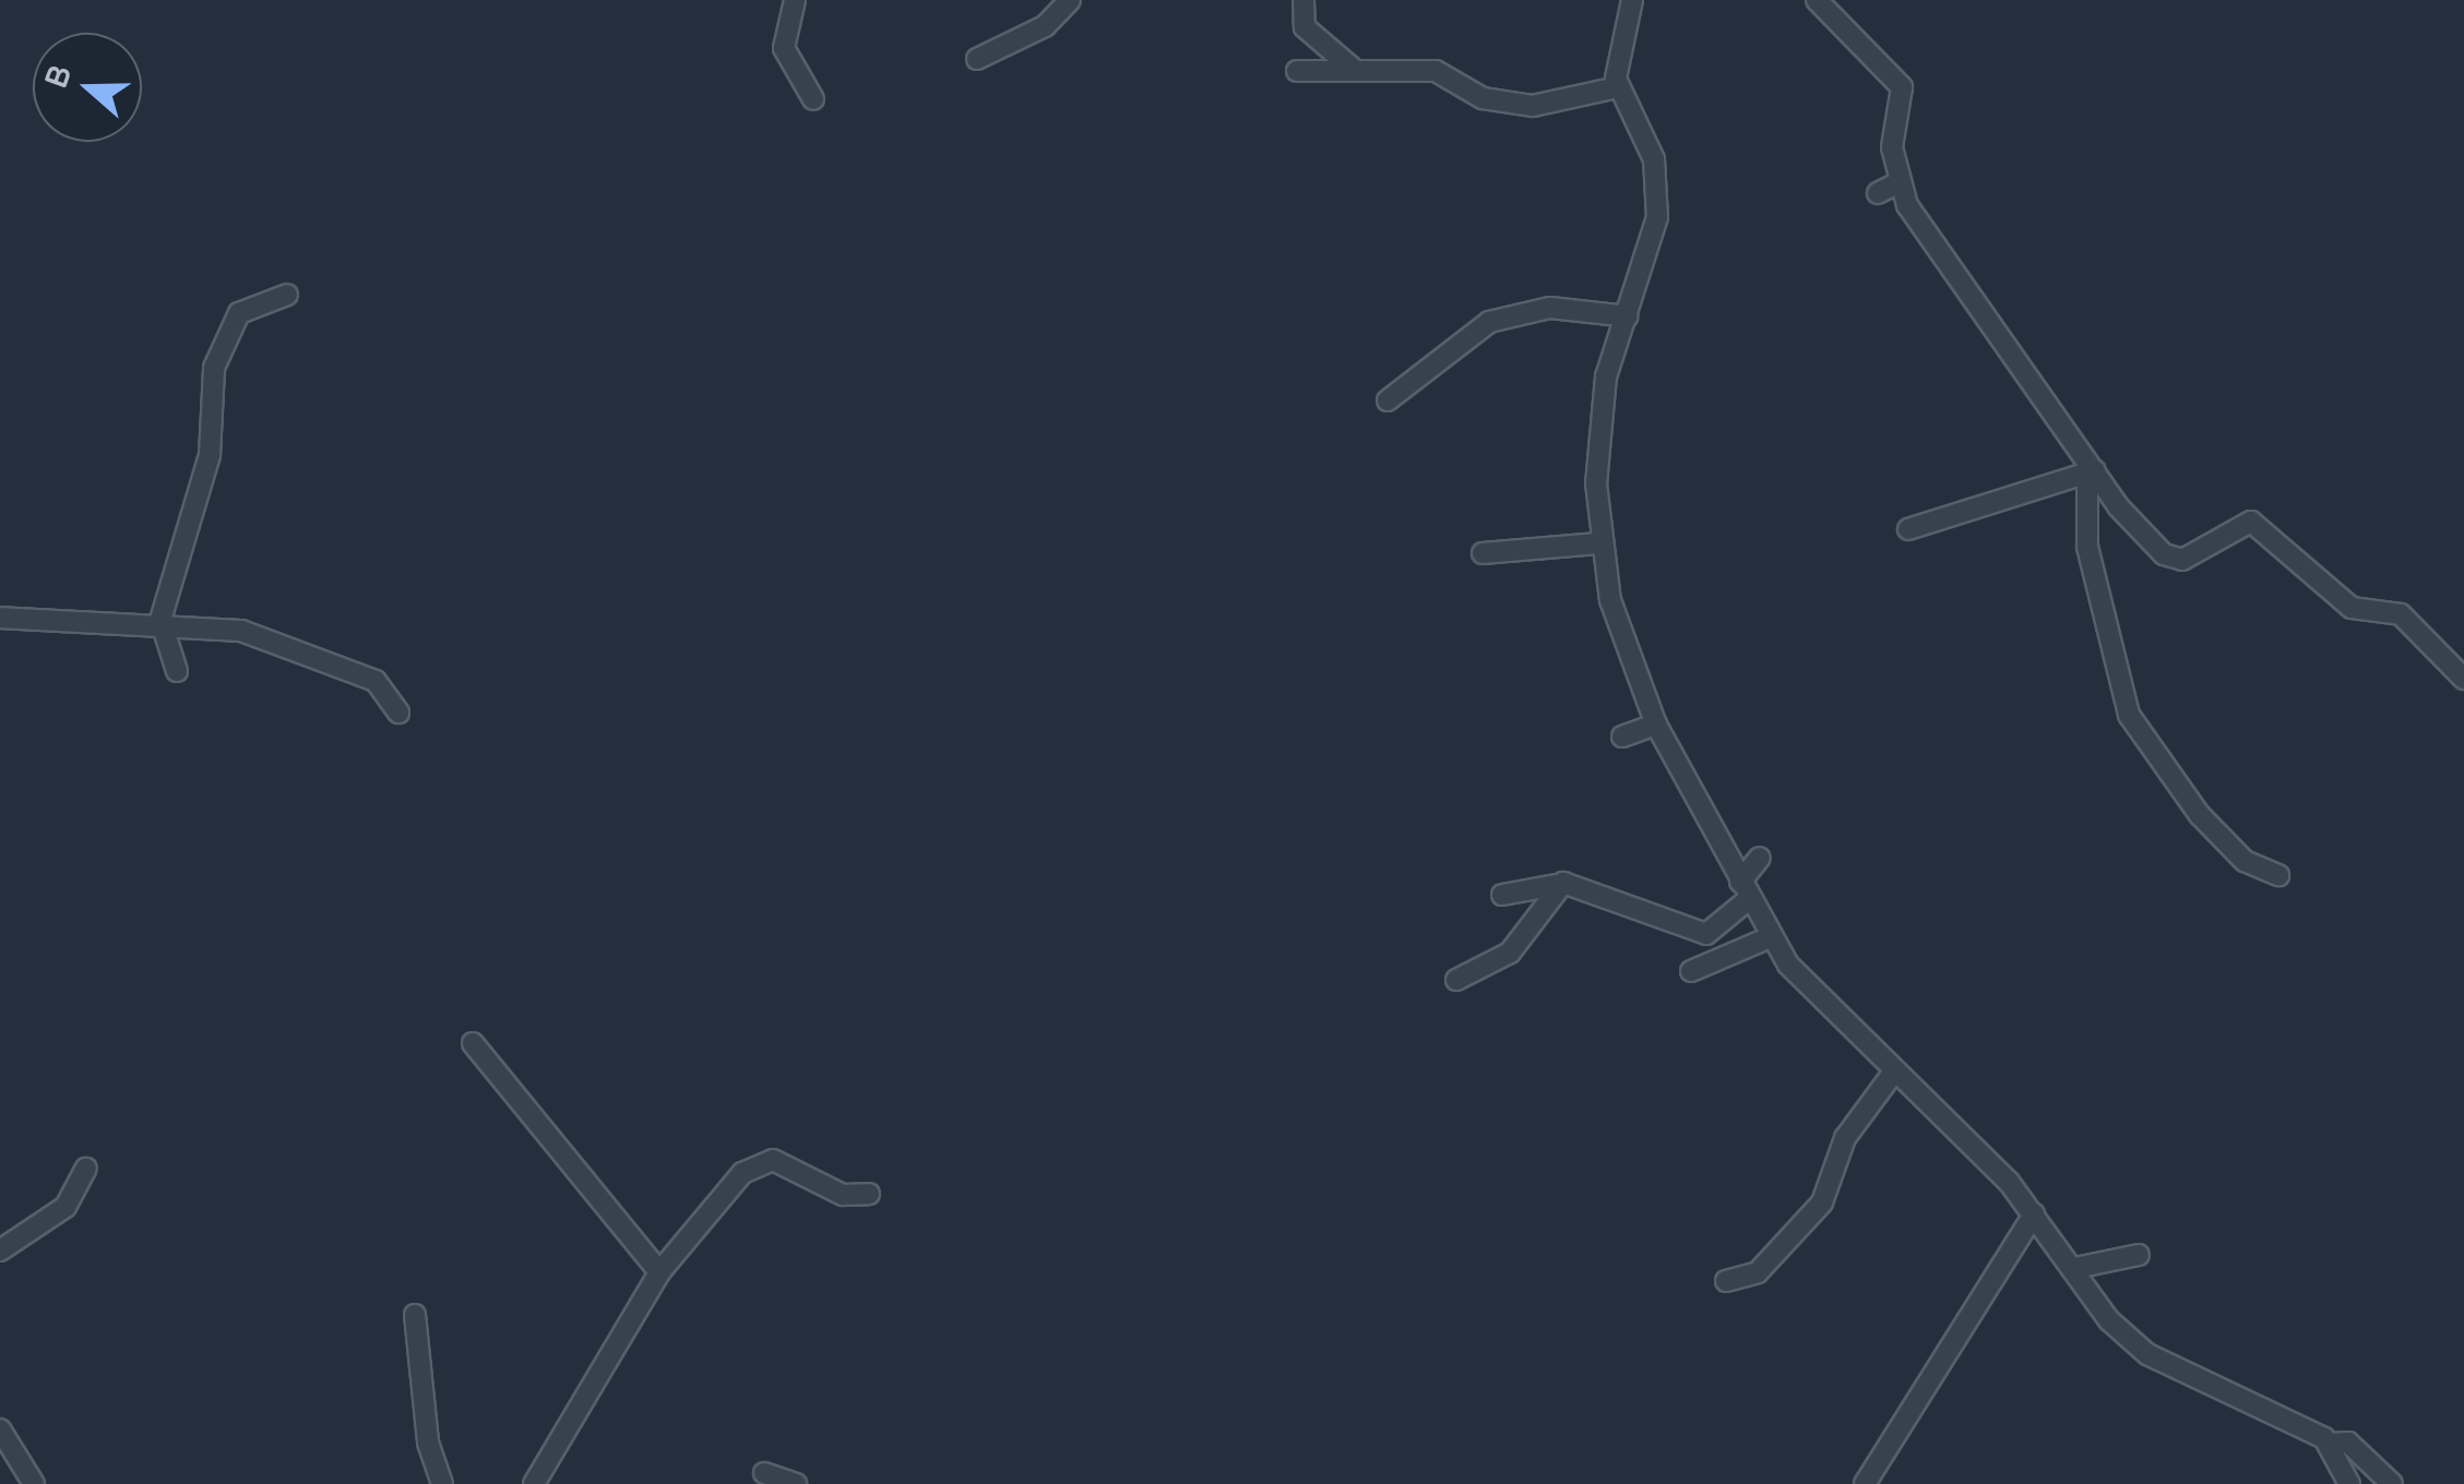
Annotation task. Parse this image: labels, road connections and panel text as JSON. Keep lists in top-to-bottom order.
{
  "north": "left"
}
